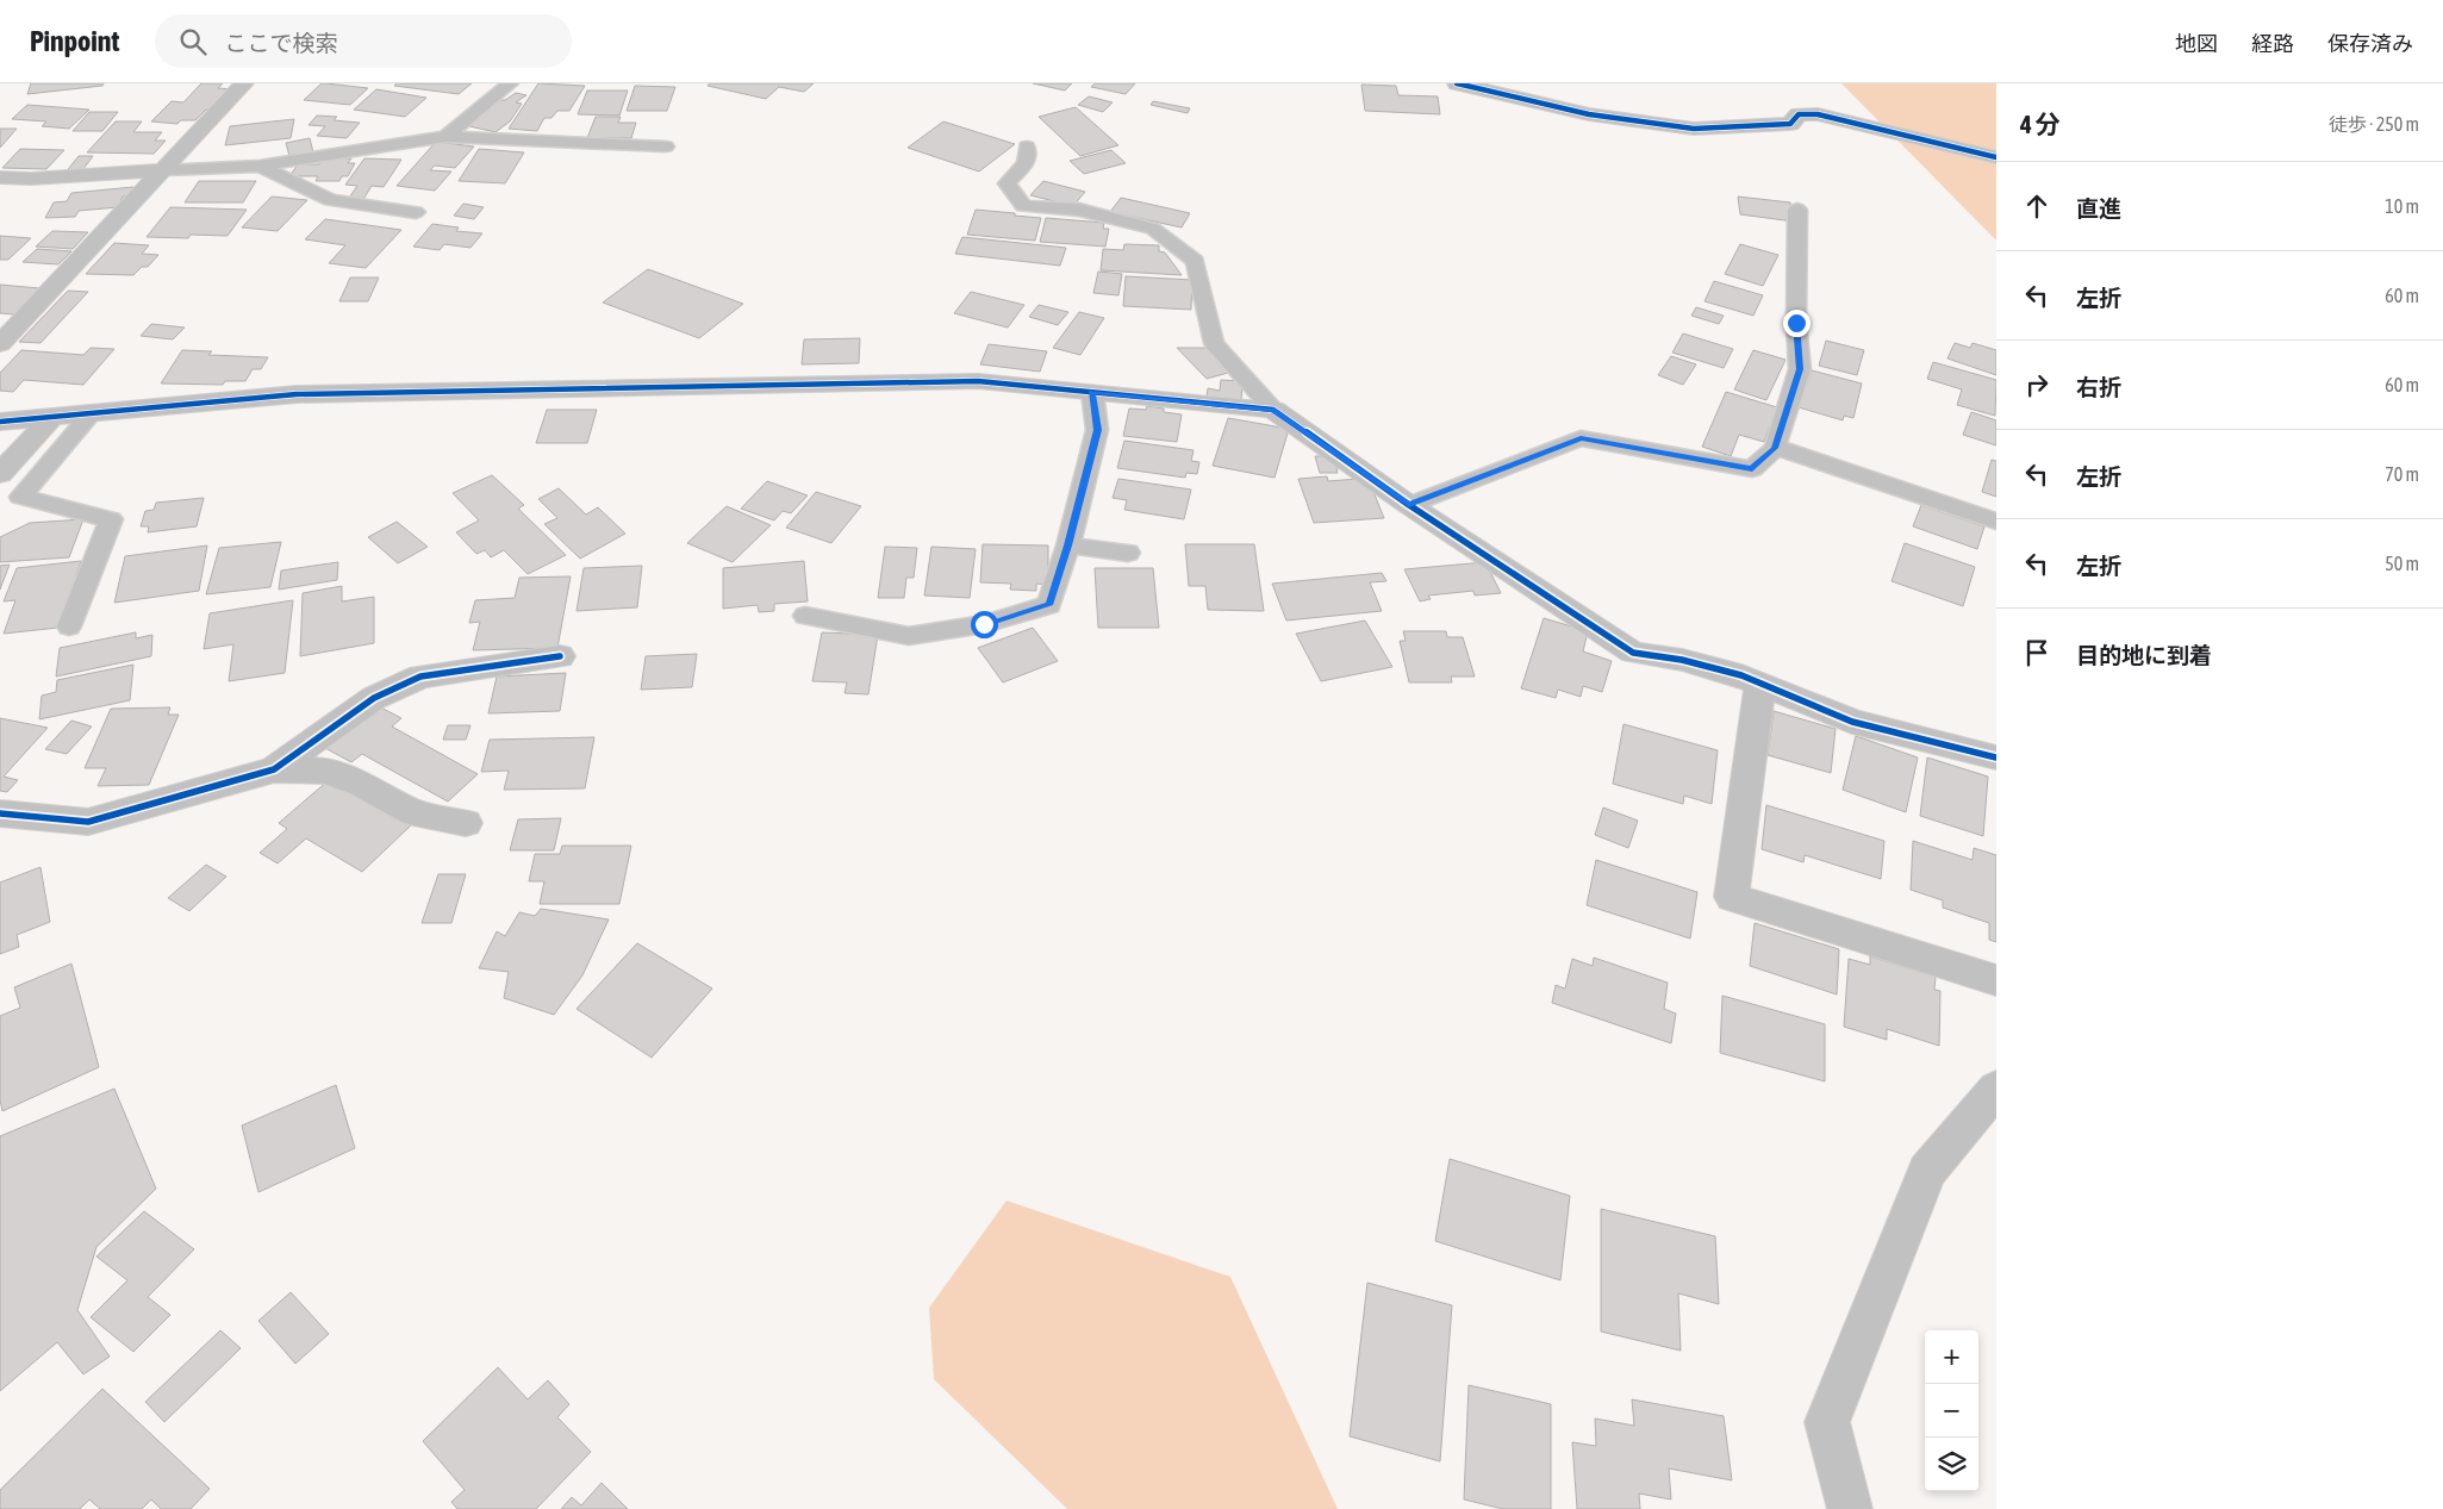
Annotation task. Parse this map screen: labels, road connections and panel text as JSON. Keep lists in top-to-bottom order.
{
  "page": {
    "header": "Pinpoint",
    "search": "ここで検索",
    "nav": ["地図", "経路", "保存済み"],
    "heading": ["4 分", "徒歩 · 250 m"],
    "list": [
      ["直進", "10 m"],
      ["左折", "60 m"],
      ["右折", "60 m"],
      ["左折", "70 m"],
      ["左折", "50 m"],
      "目的地に到着"
    ],
    "map_buttons": ["+", "−"]
  }
}
